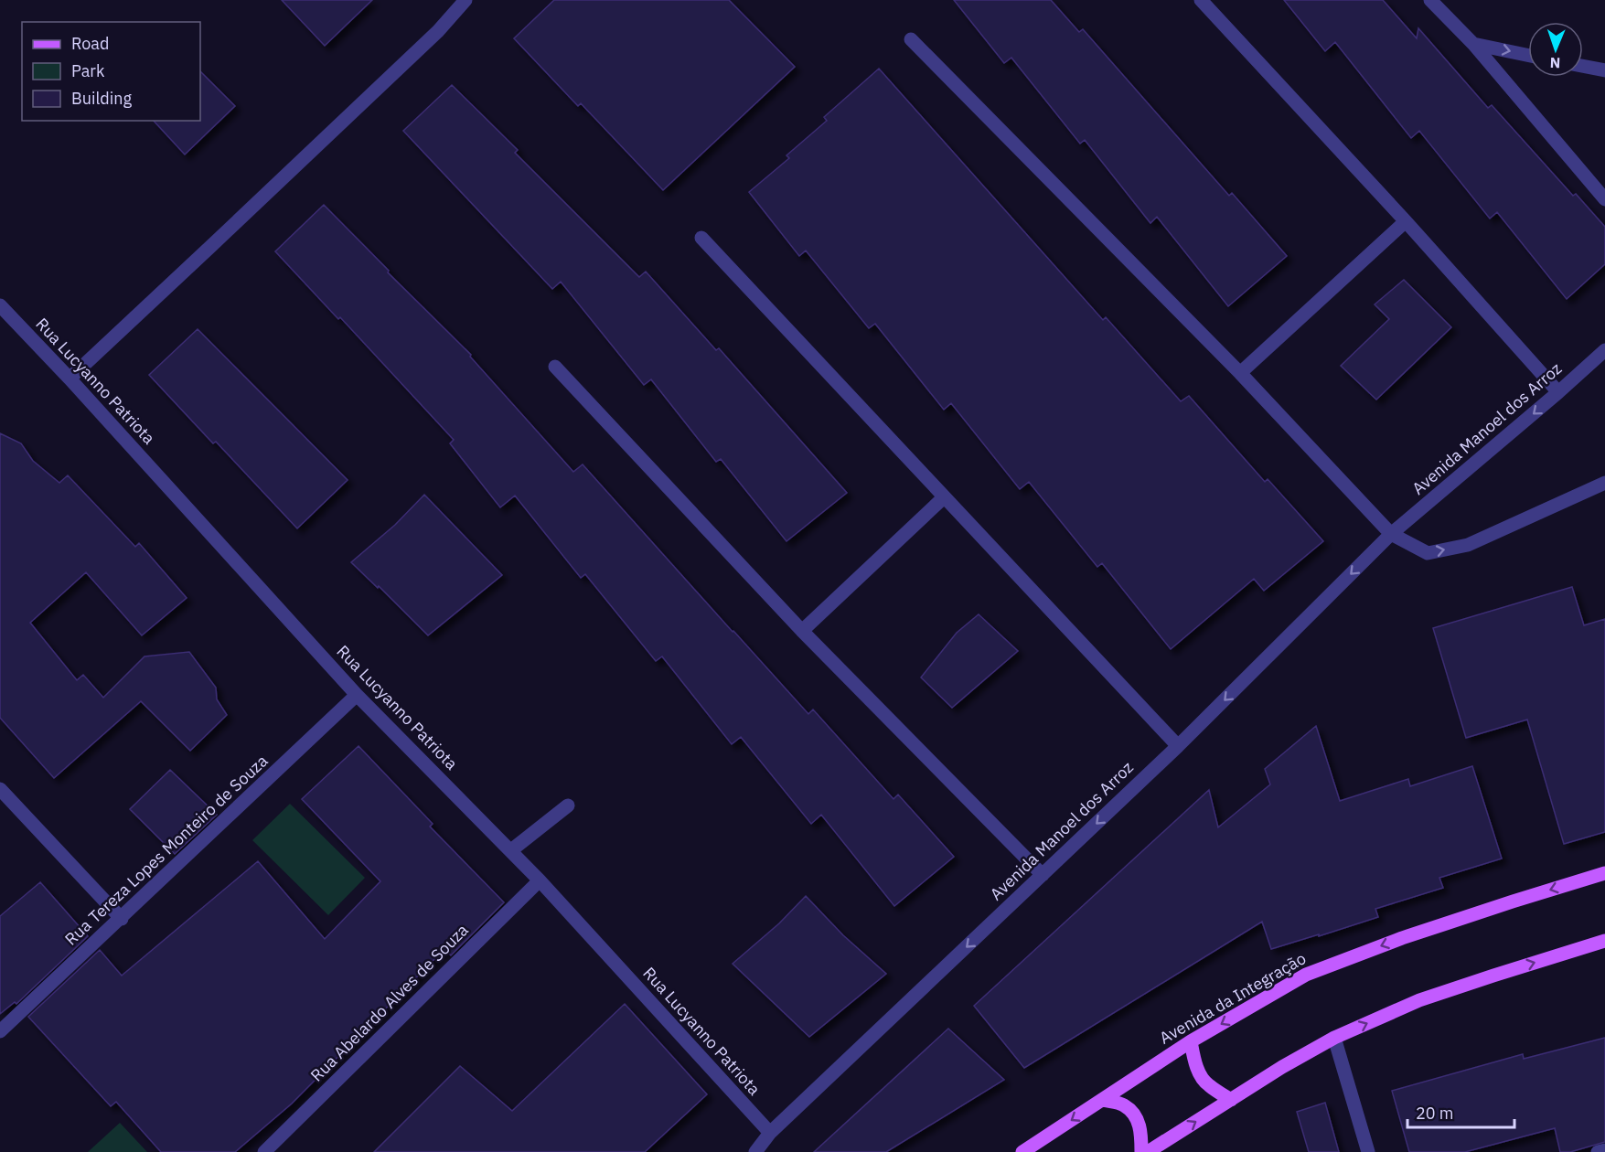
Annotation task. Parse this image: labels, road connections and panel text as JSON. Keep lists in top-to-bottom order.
{
  "streets": {
    "main road": ["Avenida da Integração"],
    "street": [
      "Rua Lucyanno Patriota",
      "Avenida Manoel dos Arroz",
      "Rua Tereza Lopes Monteiro de Souza",
      "Rua Abelardo Alves de Souza"
    ]
  },
  "crossings": [
    ["Rua Lucyanno Patriota", "Avenida Manoel dos Arroz"],
    ["Rua Lucyanno Patriota", "Rua Tereza Lopes Monteiro de Souza"],
    ["Rua Lucyanno Patriota", "Rua Abelardo Alves de Souza"]
  ],
  "one_way": ["Avenida Manoel dos Arroz"],
  "legend": ["Road", "Park", "Building"],
  "scale_bar": "20 m",
  "north": "bottom"
}
